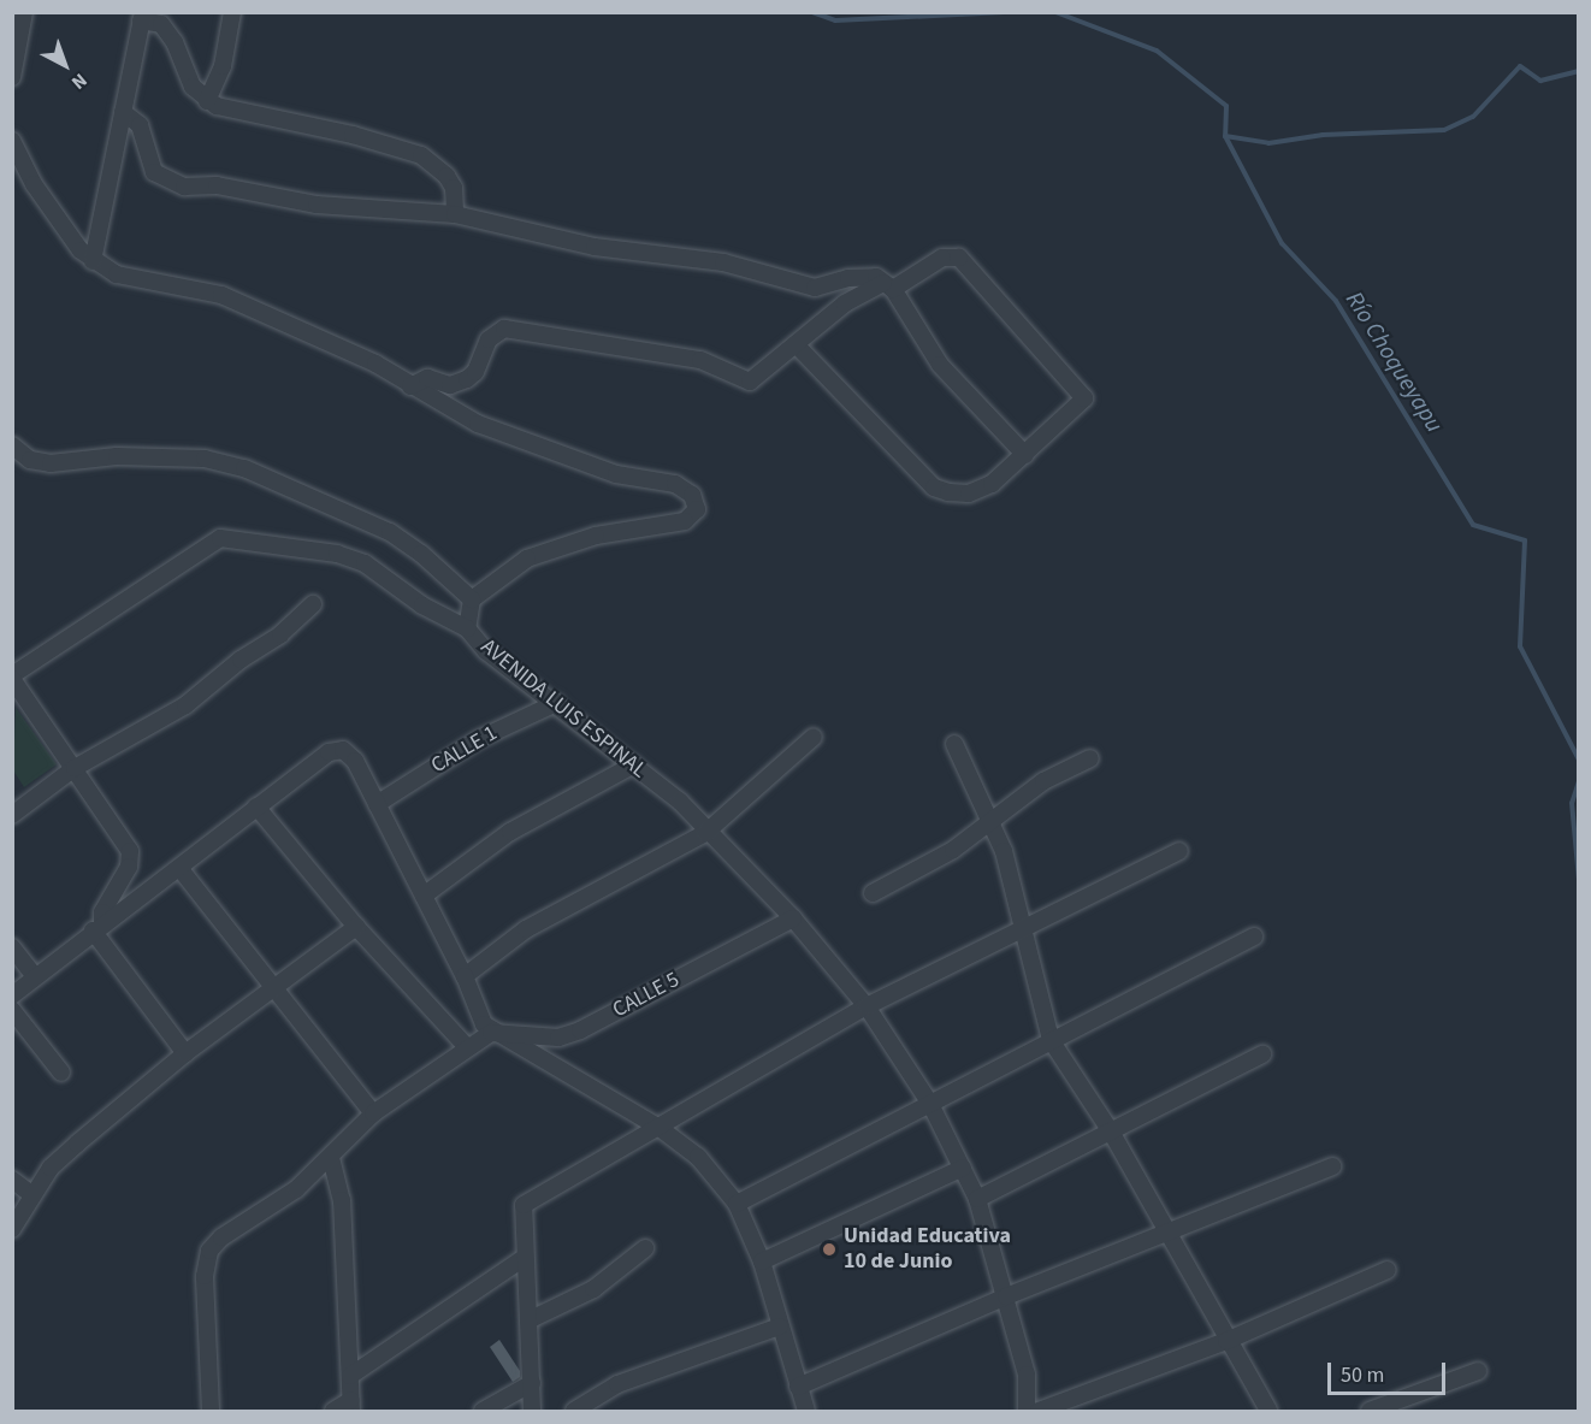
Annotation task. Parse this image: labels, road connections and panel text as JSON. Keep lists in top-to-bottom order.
{
  "streets": {
    "street": ["AVENIDA LUIS ESPINAL", "CALLE 1", "CALLE 5"]
  },
  "crossings": [
    ["AVENIDA LUIS ESPINAL", "CALLE 1"],
    ["AVENIDA LUIS ESPINAL", "CALLE 5"]
  ],
  "water": ["Río Choqueyapu"],
  "places": ["Unidad Educativa 10 de Junio"],
  "scale_bar": "50 m",
  "north": "bottom right"
}
